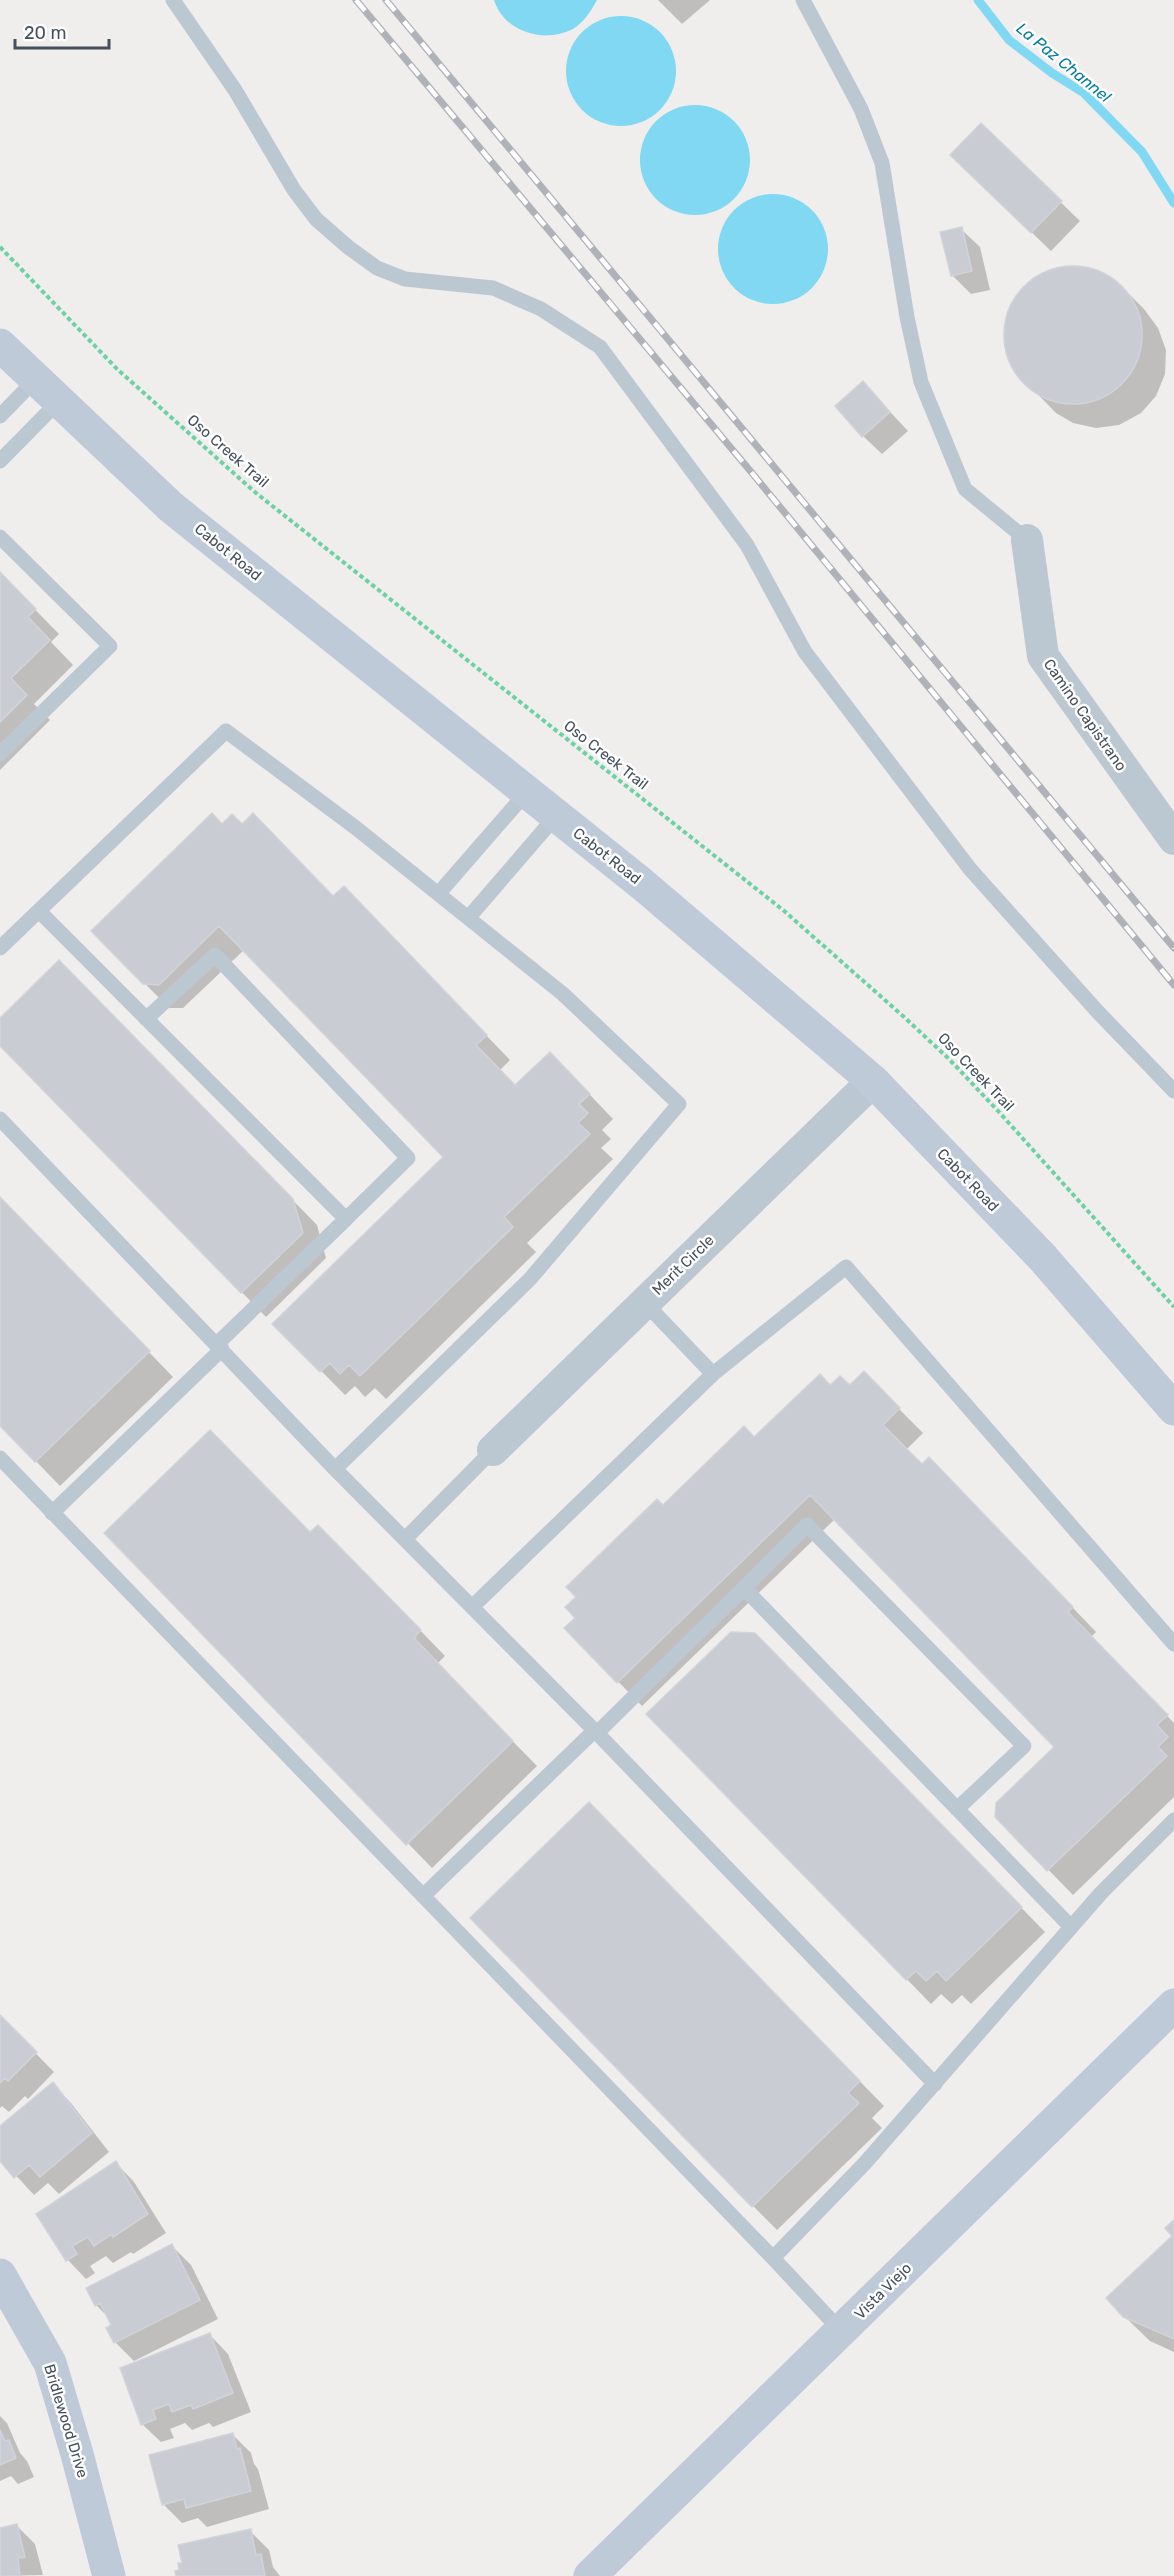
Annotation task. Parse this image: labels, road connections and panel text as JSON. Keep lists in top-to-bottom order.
{
  "streets": {
    "main road": ["Cabot Road", "Vista Viejo", "Bridlewood Drive"],
    "street": ["Camino Capistrano", "Merit Circle"],
    "path": ["Oso Creek Trail"]
  },
  "crossings": [
    ["Cabot Road", "Merit Circle"]
  ],
  "water": ["La Paz Channel"],
  "scale_bar": "20 m"
}
